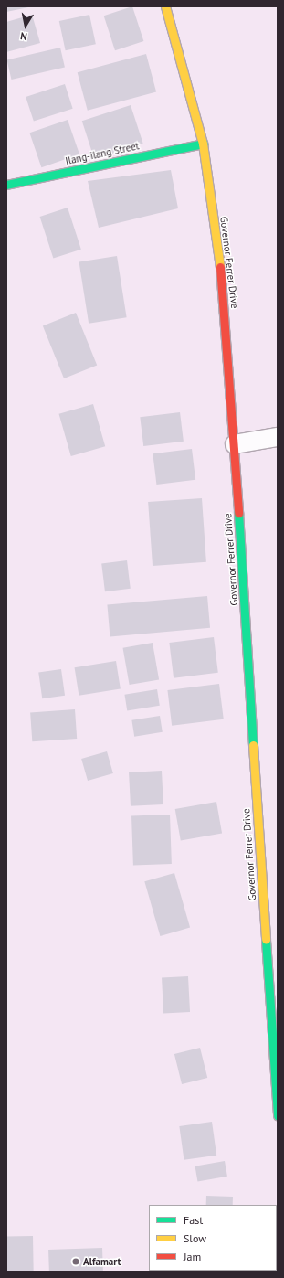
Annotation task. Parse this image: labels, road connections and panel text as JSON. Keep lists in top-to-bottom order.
{
  "streets": {
    "main road": ["Ilang-ilang Street", "Governor Ferrer Drive"]
  },
  "crossings": [
    ["Ilang-ilang Street", "Governor Ferrer Drive"]
  ],
  "places": ["Alfamart"],
  "legend": ["Fast", "Slow", "Jam"],
  "north": "bottom"
}
